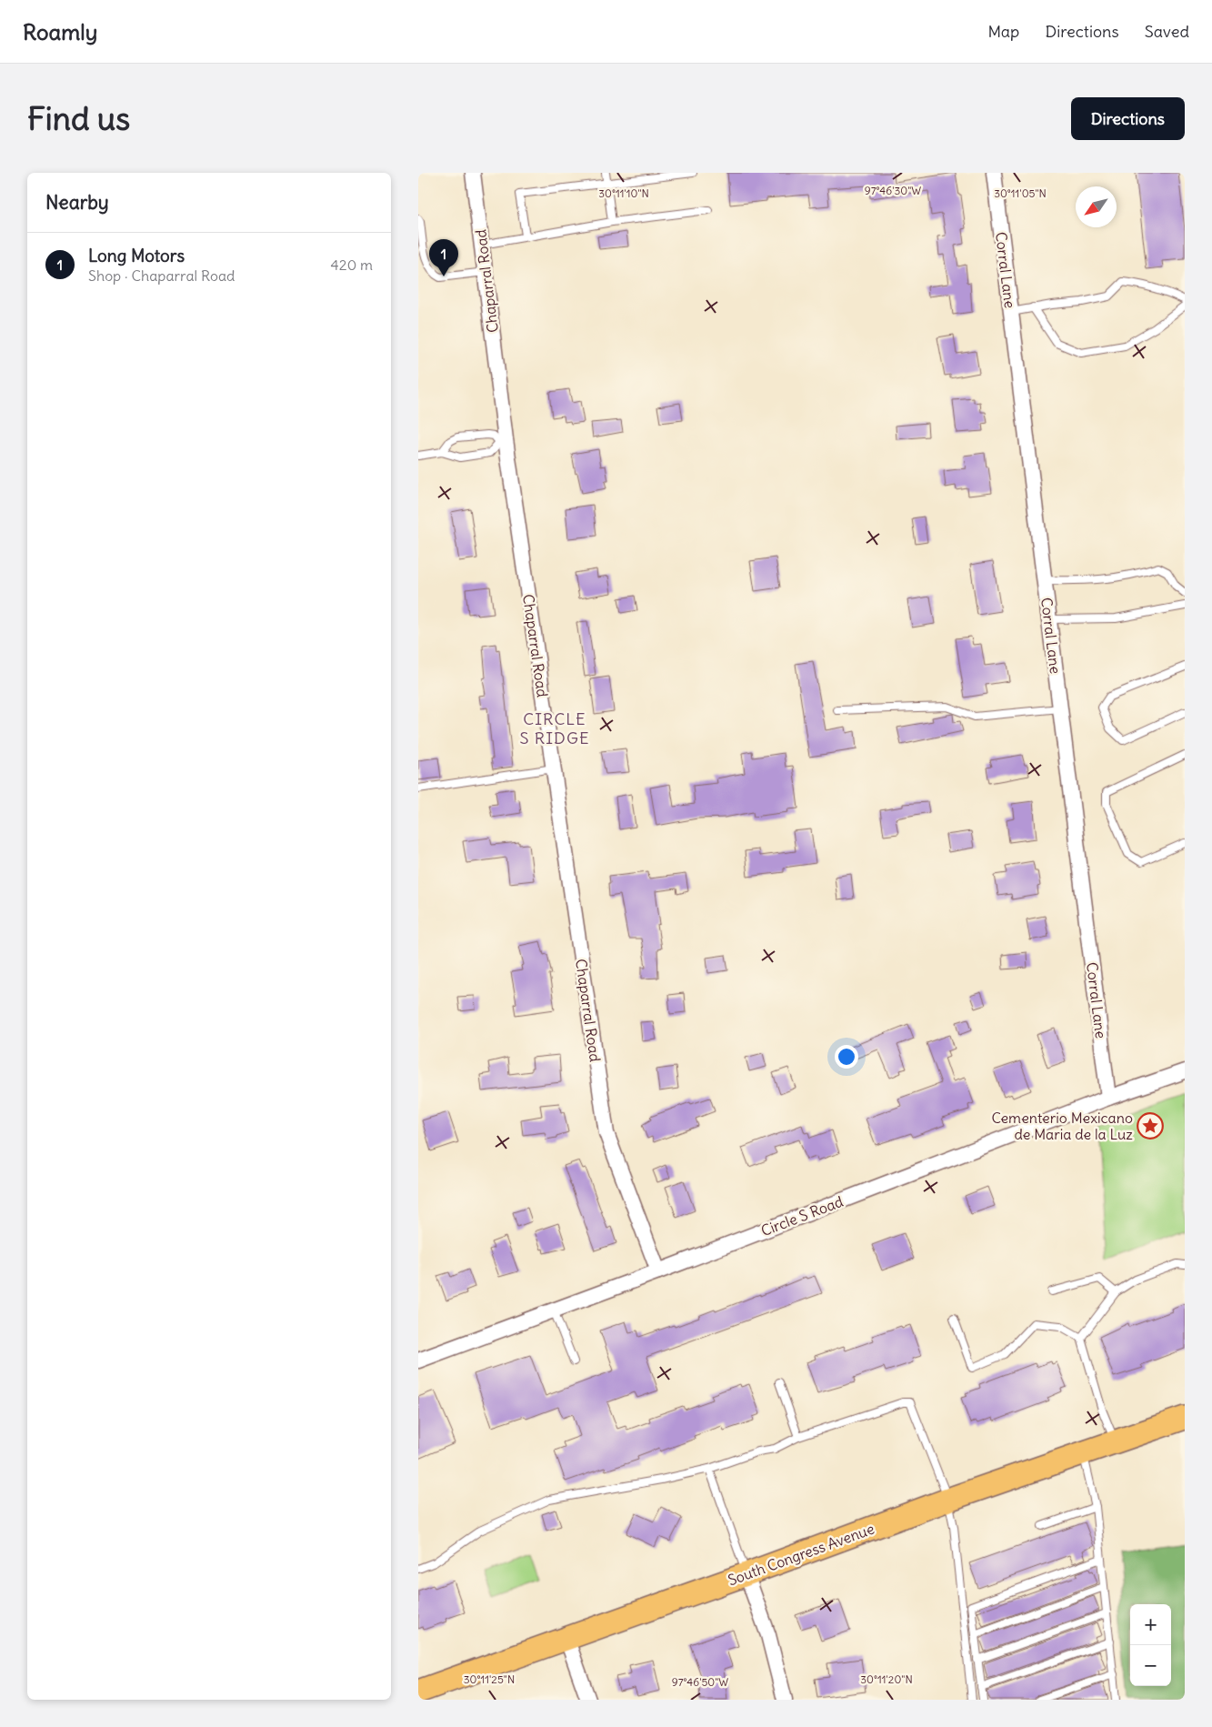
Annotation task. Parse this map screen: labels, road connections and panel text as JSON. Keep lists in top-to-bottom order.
{
  "streets": {
    "main road": ["South Congress Avenue"],
    "street": ["Corral Lane", "Chaparral Road", "Circle S Road"]
  },
  "crossings": [
    ["Corral Lane", "Circle S Road"],
    ["Chaparral Road", "Circle S Road"]
  ],
  "districts": ["CIRCLE S RIDGE"],
  "places": {
    "place": ["Cementerio Mexicano de Maria de la Luz"]
  },
  "north": "bottom left",
  "page": {
    "header": "Roamly",
    "nav": ["Map", "Directions", "Saved"],
    "buttons": "Directions",
    "title": "Find us",
    "heading": "Nearby",
    "list": [
      {
        "mark": "1",
        "name": "Long Motors",
        "note": "Shop · Chaparral Road",
        "value": "420 m"
      }
    ],
    "pins": "1",
    "map_buttons": ["+", "−"]
  },
  "coordinates": [
    "97°46'30\"W",
    "30°11'05\"N",
    "30°11'10\"N",
    "30°11'25\"N",
    "30°11'20\"N",
    "97°46'50\"W"
  ]
}
